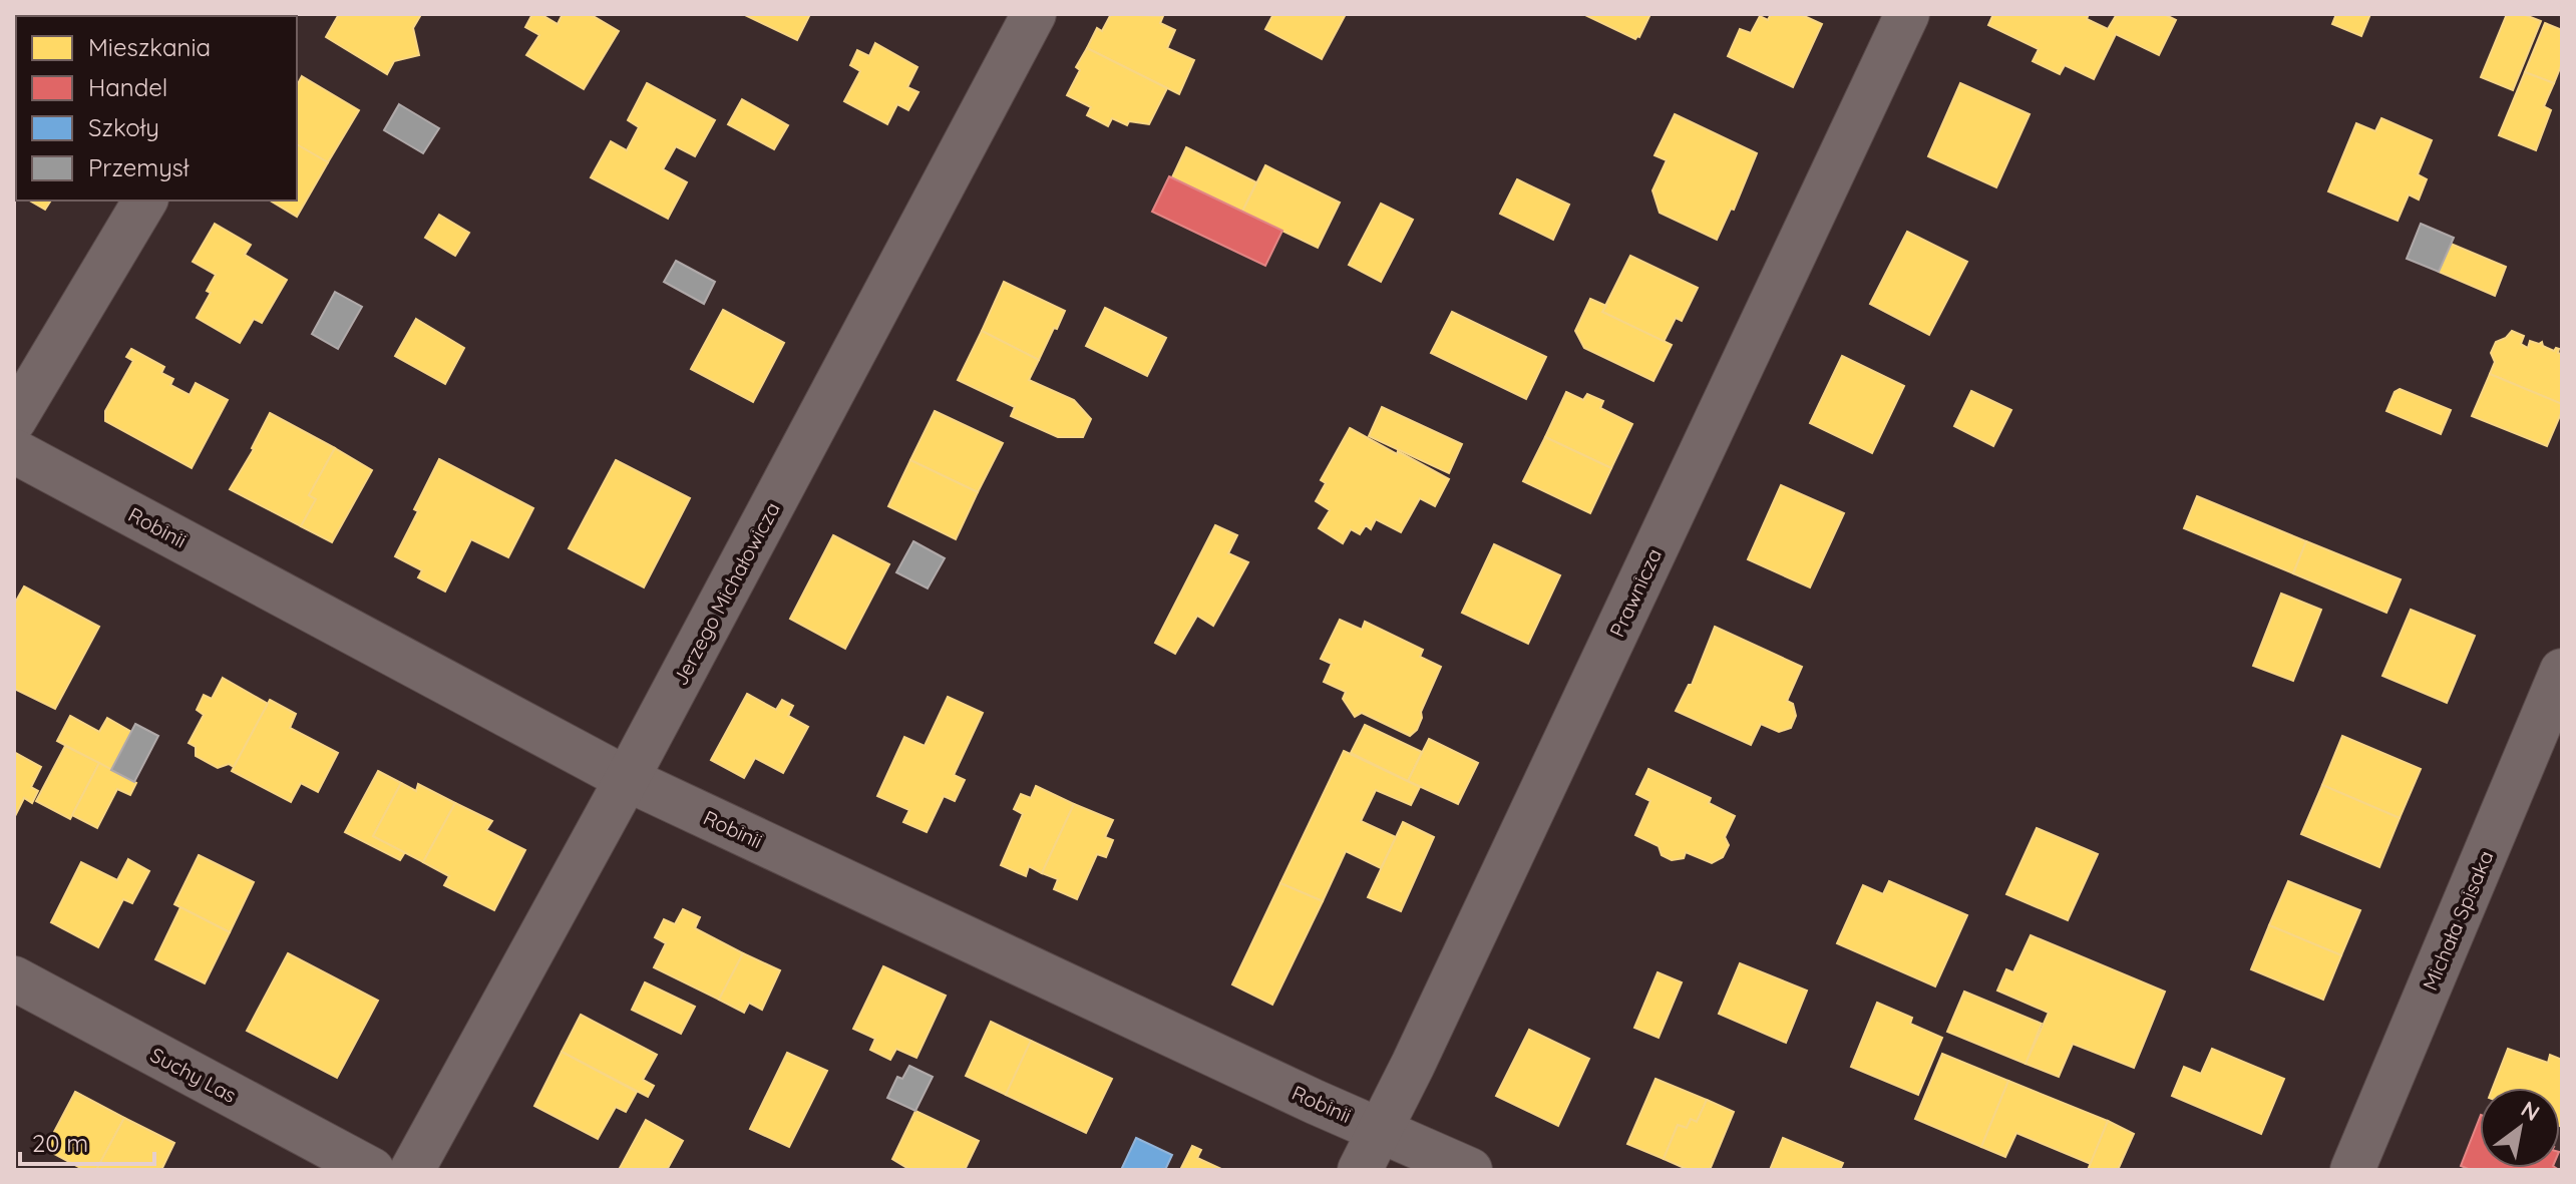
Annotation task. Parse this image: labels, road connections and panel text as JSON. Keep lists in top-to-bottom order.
{
  "streets": {
    "street": [
      "Robinii",
      "Prawnicza",
      "Jerzego Michałowicza",
      "Michała Spisaka",
      "Suchy Las"
    ]
  },
  "crossings": [
    ["Robinii", "Prawnicza"],
    ["Robinii", "Jerzego Michałowicza"]
  ],
  "legend": [
    "Mieszkania",
    "Handel",
    "Szkoły",
    "Przemysł"
  ],
  "scale_bar": "20 m",
  "north": "top right"
}
